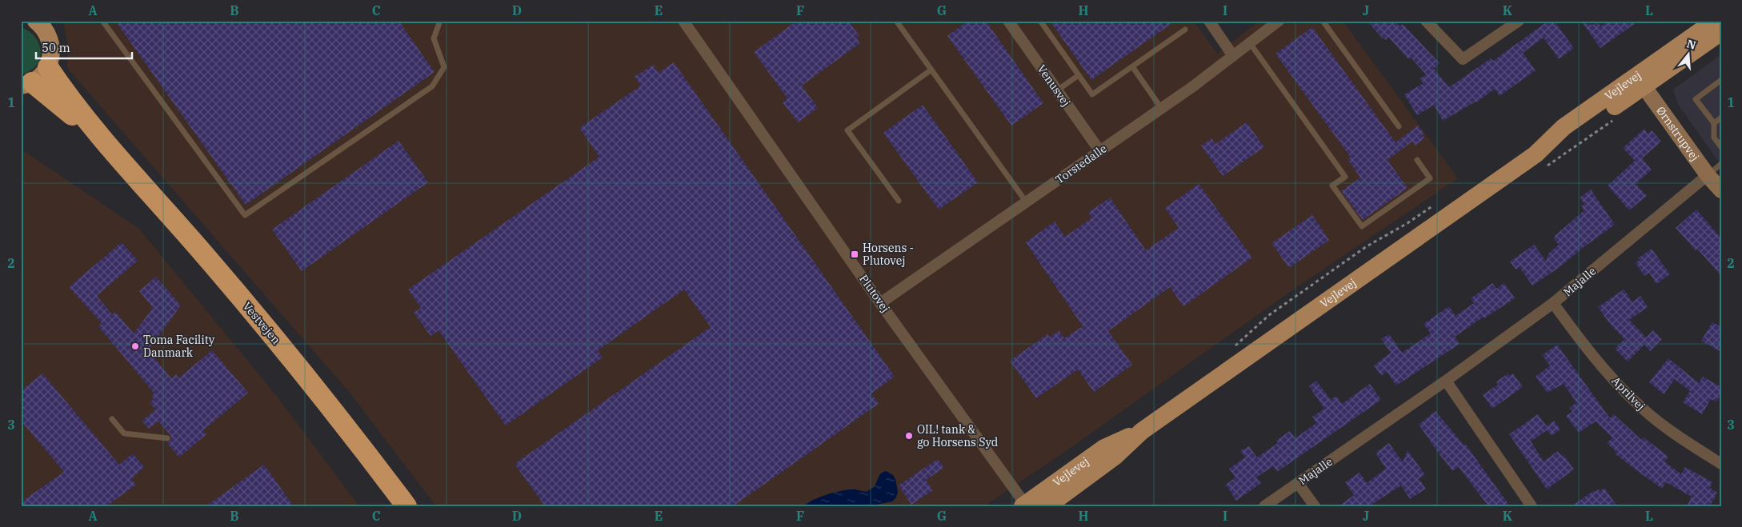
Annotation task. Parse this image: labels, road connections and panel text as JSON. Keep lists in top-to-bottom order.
{
  "streets": {
    "highway": ["Vestvejen"],
    "main road": ["Vejlevej"],
    "street": [
      "Venusvej",
      "Ørnstrupvej",
      "Torstedalle",
      "Majalle",
      "Plutovej",
      "Aprilvej"
    ]
  },
  "crossings": [
    ["Venusvej", "Torstedalle"],
    ["Vejlevej", "Ørnstrupvej"],
    ["Vejlevej", "Plutovej"],
    ["Ørnstrupvej", "Majalle"],
    ["Torstedalle", "Plutovej"],
    ["Majalle", "Aprilvej"]
  ],
  "places": {
    "transit": ["Horsens - Plutovej"],
    "other": ["Toma Facility Danmark", "OIL! tank & go Horsens Syd"]
  },
  "scale_bar": "50 m",
  "north": "top",
  "grid": {
    "columns": [
      "A",
      "B",
      "C",
      "D",
      "E",
      "F",
      "G",
      "H",
      "I",
      "J",
      "K",
      "L"
    ],
    "rows": ["1", "2", "3"]
  }
}
